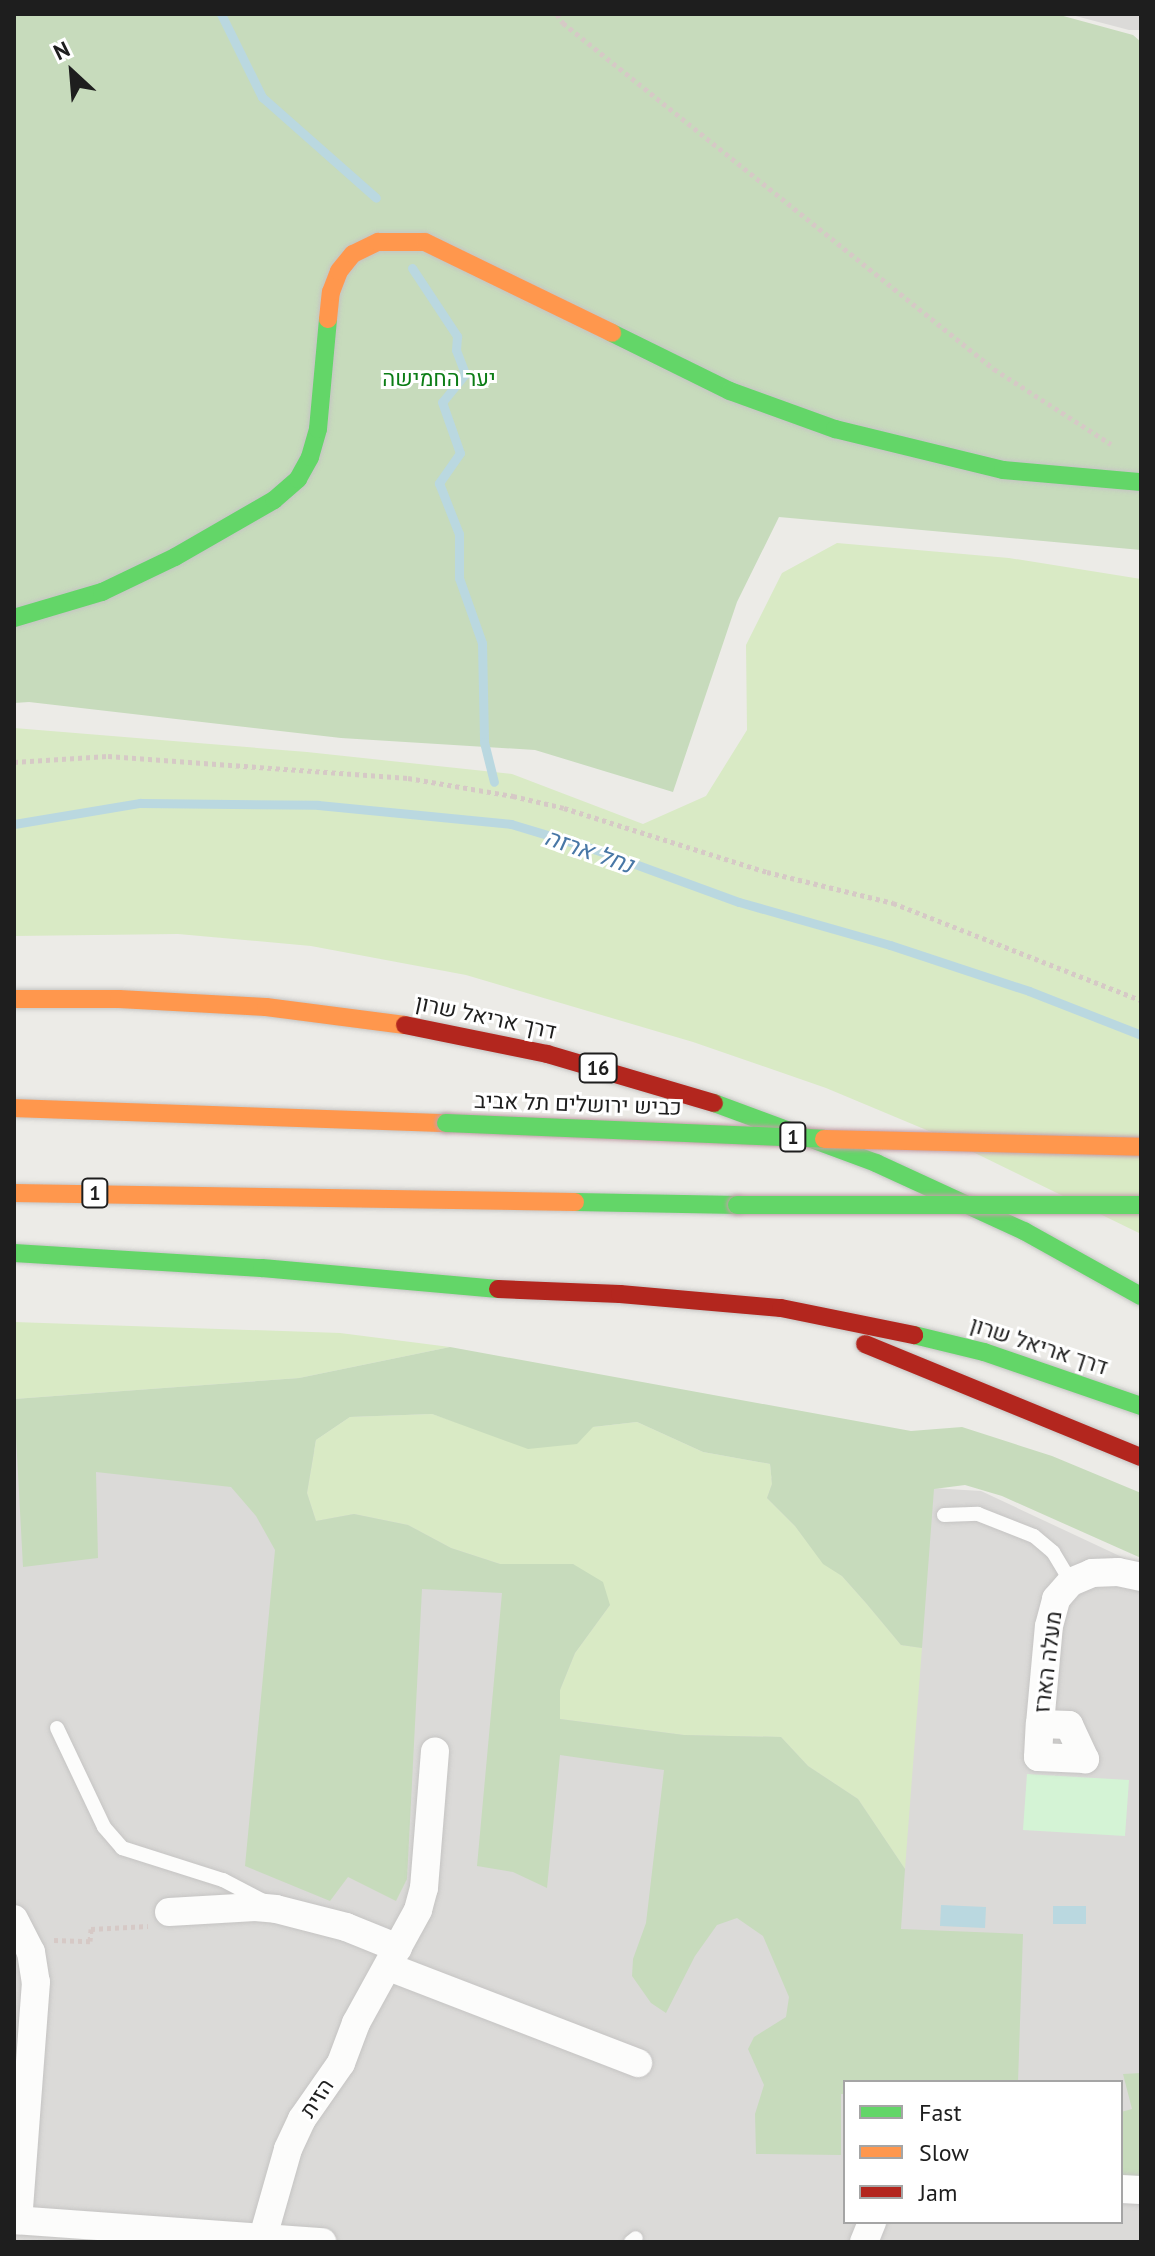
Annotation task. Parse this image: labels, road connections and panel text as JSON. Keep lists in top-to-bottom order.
{
  "streets": {
    "main road": [
      "דרך אריאל שרון",
      "16",
      "כביש ירושלים תל אביב",
      "1"
    ],
    "street": ["מעלה הארז", "הזית"]
  },
  "water": ["נחל ארזה"],
  "parks": ["יער החמישה"],
  "legend": ["Fast", "Slow", "Jam"],
  "north": "top left"
}
